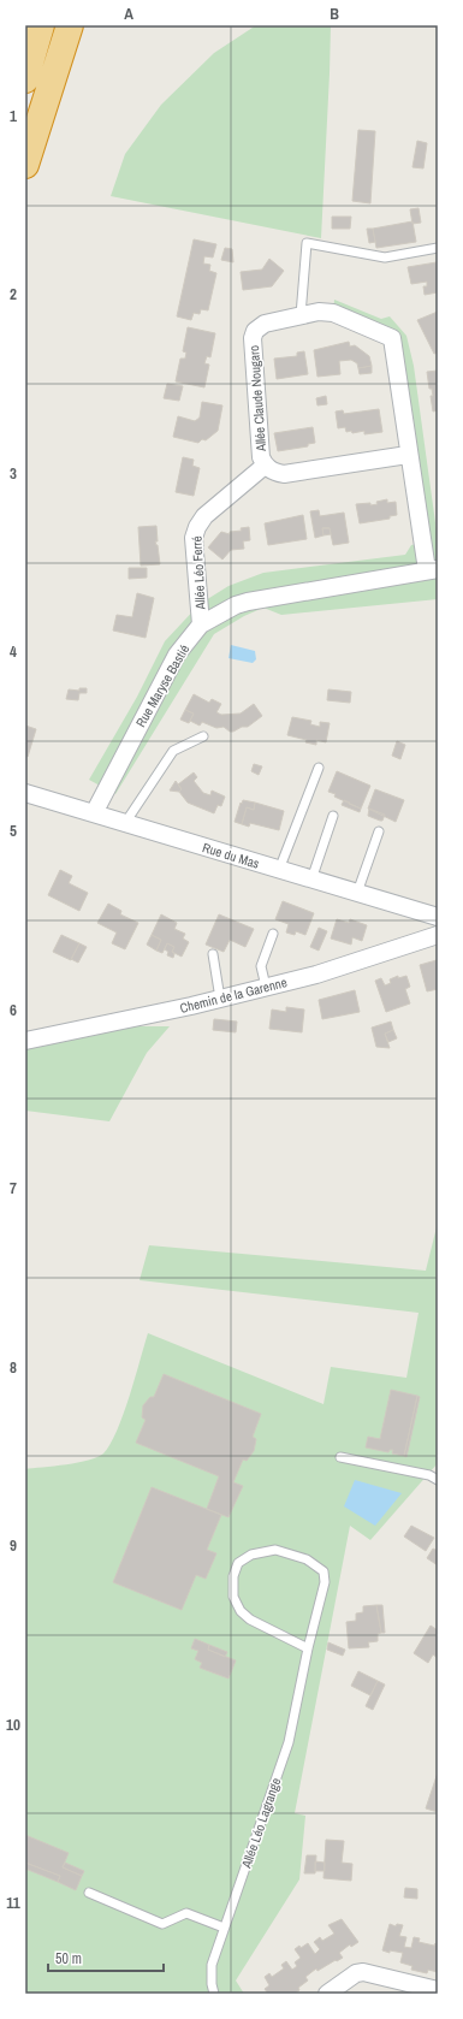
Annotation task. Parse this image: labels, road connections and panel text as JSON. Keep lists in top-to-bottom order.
{
  "streets": {
    "street": [
      "Allée Claude Nougaro",
      "Allée Léo Ferré",
      "Rue Maryse Bastié",
      "Rue du Mas",
      "Chemin de la Garenne"
    ],
    "lane": ["Allée Léo Lagrange"]
  },
  "crossings": [
    ["Allée Claude Nougaro", "Allée Léo Ferré"],
    ["Allée Claude Nougaro", "Rue Maryse Bastié"],
    ["Allée Léo Ferré", "Rue Maryse Bastié"],
    ["Rue Maryse Bastié", "Rue du Mas"]
  ],
  "scale_bar": "50 m",
  "grid": {
    "columns": ["A", "B"],
    "rows": [
      "1",
      "2",
      "3",
      "4",
      "5",
      "6",
      "7",
      "8",
      "9",
      "10",
      "11"
    ]
  }
}
